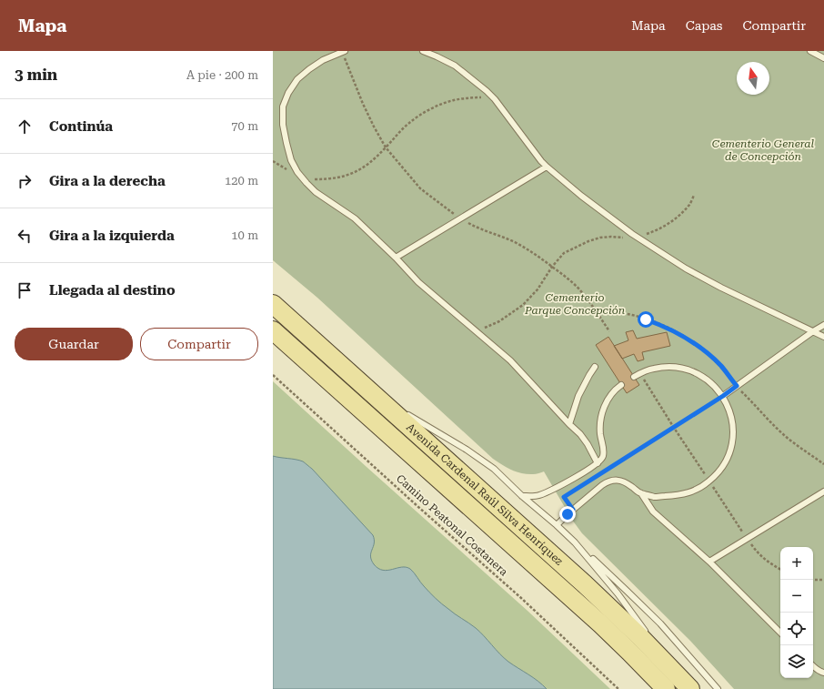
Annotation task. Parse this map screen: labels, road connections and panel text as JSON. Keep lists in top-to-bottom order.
{
  "streets": {
    "main road": ["Avenida Cardenal Raúl Silva Henríquez"],
    "path": ["Camino Peatonal Costanera"]
  },
  "parks": ["Cementerio General de Concepción", "Cementerio Parque Concepción"],
  "north": "top",
  "page": {
    "header": "Mapa",
    "nav": ["Mapa", "Capas", "Compartir"],
    "heading": ["3 min", "A pie · 200 m"],
    "list": [
      ["Continúa", "70 m"],
      ["Gira a la derecha", "120 m"],
      ["Gira a la izquierda", "10 m"],
      "Llegada al destino"
    ],
    "buttons": ["Guardar", "Compartir"],
    "map_buttons": ["+", "−"]
  }
}
